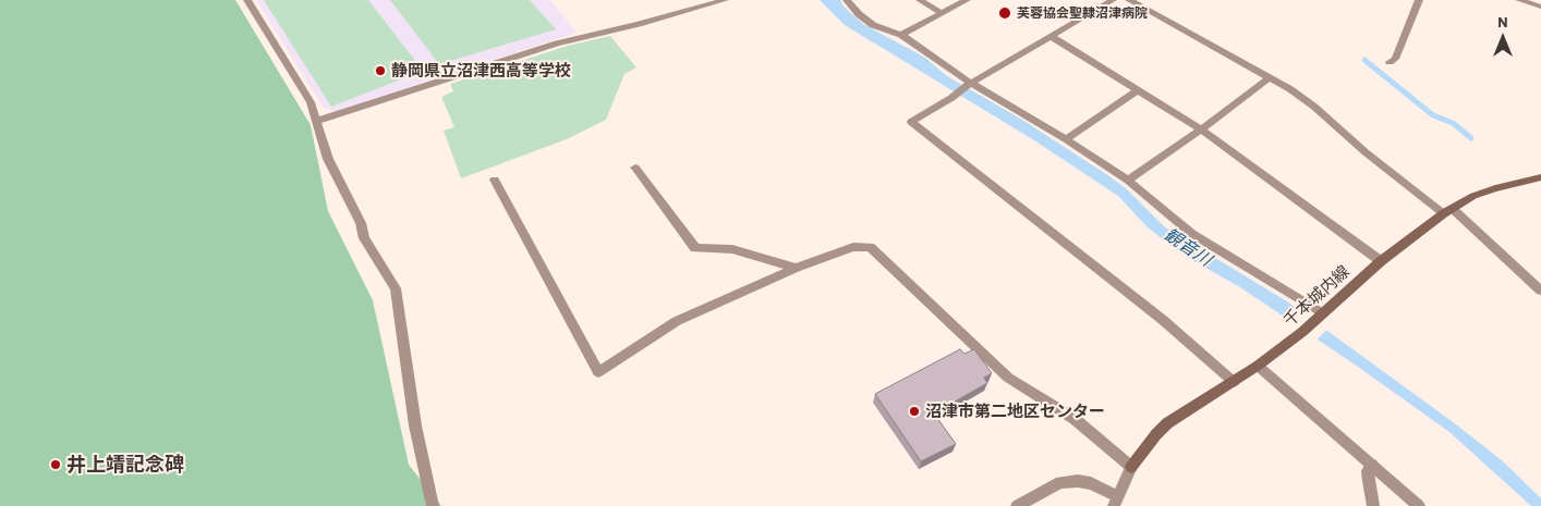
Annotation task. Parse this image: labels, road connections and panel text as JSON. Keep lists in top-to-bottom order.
{
  "streets": {
    "main road": ["千本城内線"]
  },
  "water": ["観音川"],
  "places": [
    "芙蓉協会聖隷沼津病院",
    "静岡県立沼津西高等学校",
    "沼津市第二地区センター",
    "井上靖記念碑"
  ],
  "north": "top"
}
